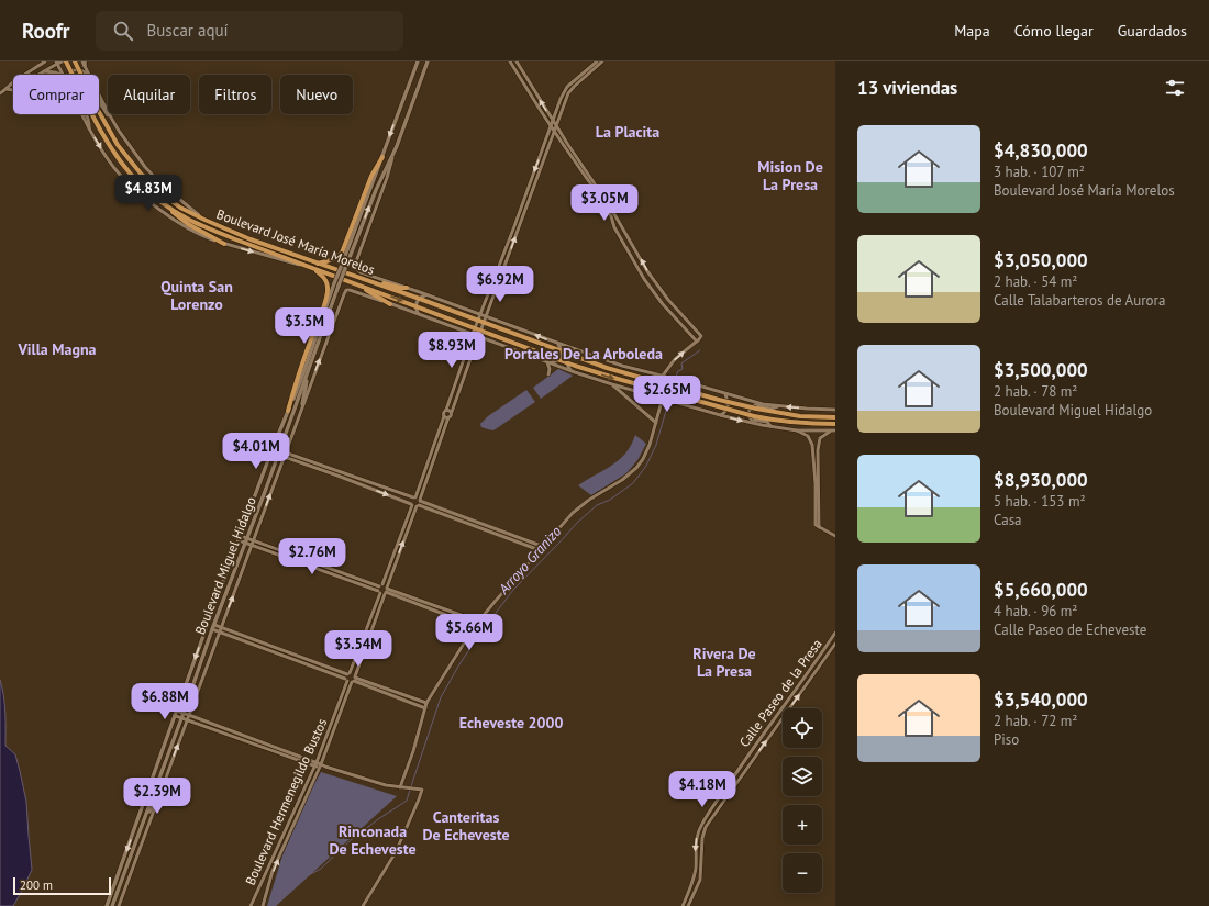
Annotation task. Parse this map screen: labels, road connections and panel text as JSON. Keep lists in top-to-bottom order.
{
  "streets": {
    "main road": ["Boulevard José María Morelos", "Boulevard Miguel Hidalgo"],
    "street": ["Calle Paseo de la Presa", "Boulevard Hermenegildo Bustos"]
  },
  "districts": [
    "La Placita",
    "Mision De La Presa",
    "Quinta San Lorenzo",
    "Villa Magna",
    "Portales De La Arboleda",
    "Rivera De La Presa",
    "Echeveste 2000",
    "Canteritas De Echeveste",
    "Rinconada De Echeveste"
  ],
  "water": ["Arroyo Granizo"],
  "scale_bar": "200 m",
  "page": {
    "header": "Roofr",
    "search": "Buscar aquí",
    "nav": ["Mapa", "Cómo llegar", "Guardados"],
    "heading": "13 viviendas",
    "chip": [
      "Comprar",
      "Alquilar",
      "Filtros",
      "Nuevo"
    ],
    "list": [
      {
        "name": "$4,830,000",
        "note": "3 hab. · 107 m² · Boulevard José María Morelos"
      },
      {
        "name": "$3,050,000",
        "note": "2 hab. · 54 m² · Calle Talabarteros de Aurora"
      },
      {
        "name": "$3,500,000",
        "note": "2 hab. · 78 m² · Boulevard Miguel Hidalgo"
      },
      {
        "name": "$8,930,000",
        "note": "5 hab. · 153 m² · Casa"
      },
      {
        "name": "$5,660,000",
        "note": "4 hab. · 96 m² · Calle Paseo de Echeveste"
      },
      {
        "name": "$3,540,000",
        "note": "2 hab. · 72 m² · Piso"
      }
    ],
    "price": [
      "$4.83M",
      "$3.05M",
      "$6.92M",
      "$3.5M",
      "$8.93M",
      "$2.65M",
      "$4.01M",
      "$2.76M",
      "$5.66M",
      "$3.54M",
      "$6.88M",
      "$4.18M",
      "$2.39M"
    ],
    "map_buttons": ["+", "−"],
    "scale": "200 m"
  }
}
